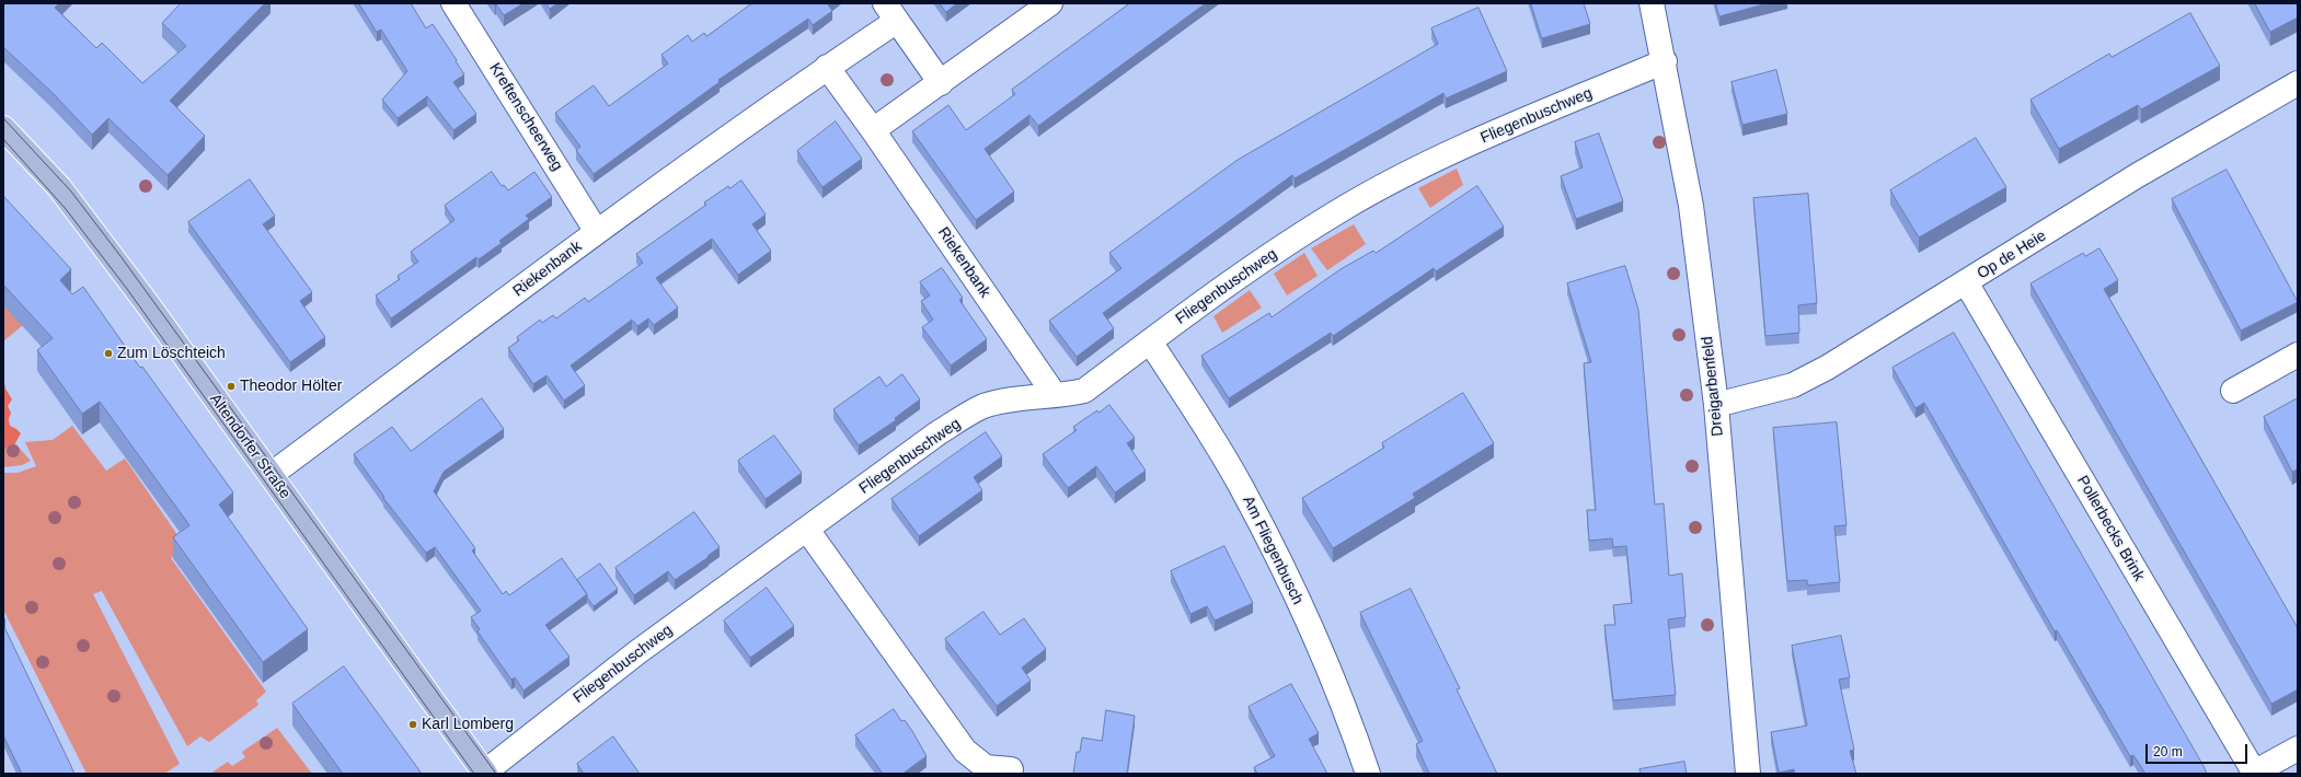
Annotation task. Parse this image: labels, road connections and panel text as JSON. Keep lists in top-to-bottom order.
{
  "streets": {
    "main road": ["Altendorfer Straße"],
    "street": [
      "Fliegenbuschweg",
      "Kreftenscheerweg",
      "Op de Heie",
      "Riekenbank",
      "Dreigarbenfeld",
      "Pollerbecks Brink",
      "Am Fliegenbusch"
    ]
  },
  "crossings": [
    ["Fliegenbuschweg", "Riekenbank"],
    ["Fliegenbuschweg", "Dreigarbenfeld"],
    ["Fliegenbuschweg", "Altendorfer Straße"],
    ["Fliegenbuschweg", "Am Fliegenbusch"],
    ["Kreftenscheerweg", "Riekenbank"],
    ["Op de Heie", "Dreigarbenfeld"],
    ["Op de Heie", "Pollerbecks Brink"],
    ["Riekenbank", "Altendorfer Straße"]
  ],
  "places": ["Zum Löschteich", "Theodor Hölter", "Karl Lomberg"],
  "scale_bar": "20 m"
}
